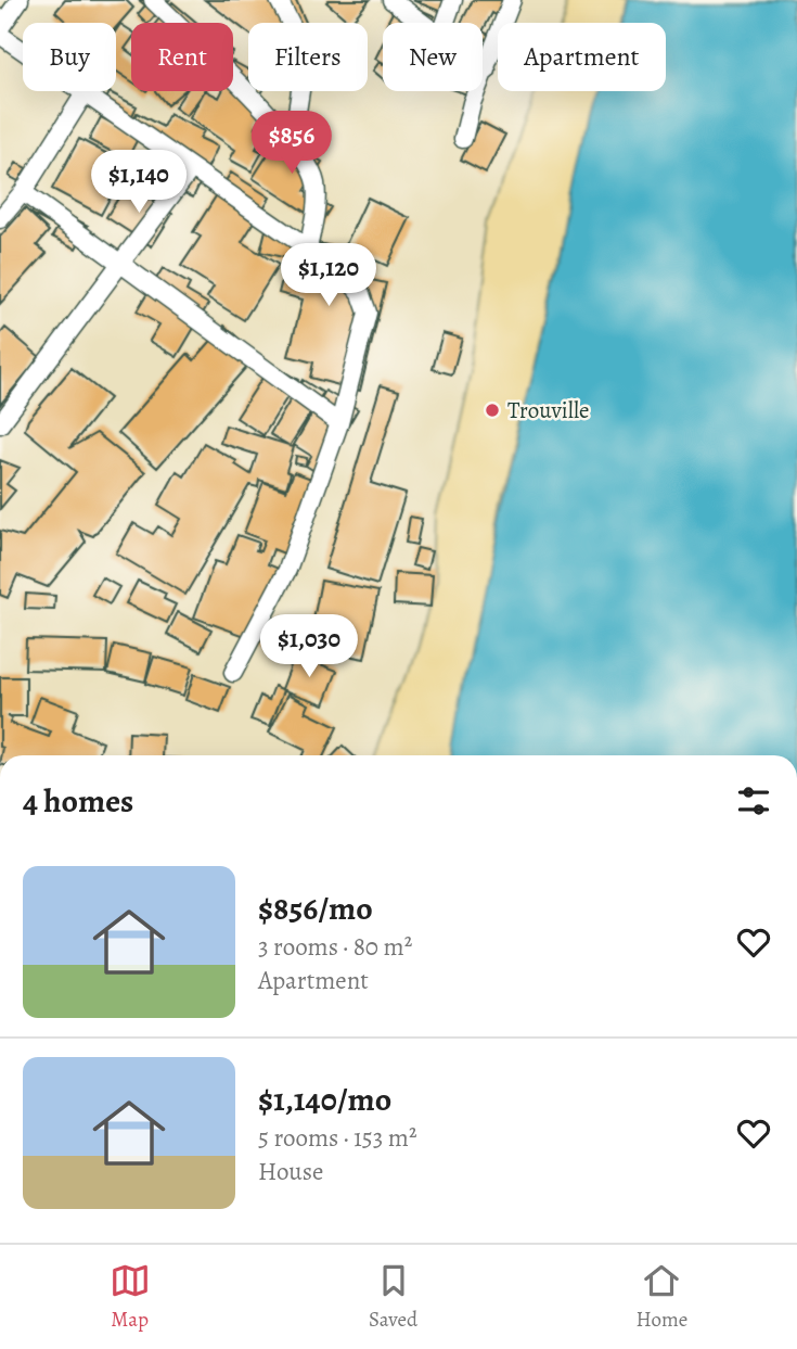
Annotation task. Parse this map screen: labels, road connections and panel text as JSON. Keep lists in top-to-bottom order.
{
  "places": ["Trouville"],
  "page": {
    "chip": [
      "Buy",
      "Rent",
      "Filters",
      "New",
      "Apartment"
    ],
    "price": [
      "$856",
      "$1,140",
      "$1,120",
      "$1,030"
    ],
    "heading": "4 homes",
    "list": [
      {
        "name": "$856/mo",
        "note": "3 rooms · 80 m² · Apartment"
      },
      {
        "name": "$1,140/mo",
        "note": "5 rooms · 153 m² · House"
      }
    ],
    "tabs": ["Map", "Saved", "Home"]
  }
}
